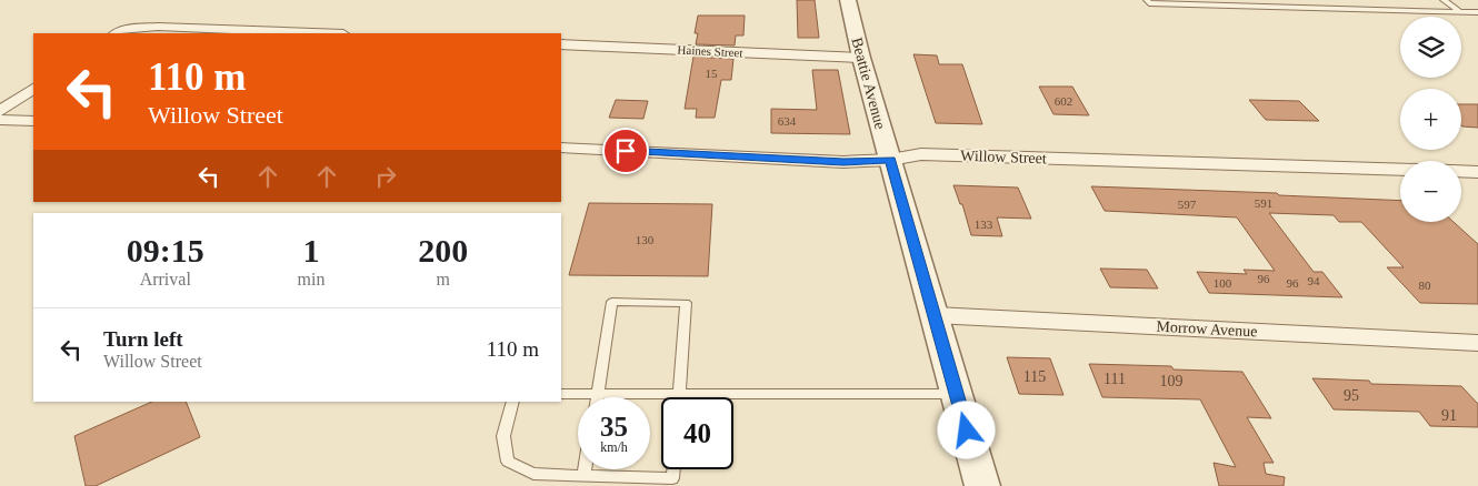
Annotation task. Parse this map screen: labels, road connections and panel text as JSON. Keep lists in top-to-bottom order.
{
  "streets": {
    "street": [
      "Haines Street",
      "Beattie Avenue",
      "Willow Street",
      "Morrow Avenue"
    ]
  },
  "crossings": [
    ["Haines Street", "Beattie Avenue"],
    ["Beattie Avenue", "Willow Street"],
    ["Beattie Avenue", "Morrow Avenue"]
  ],
  "house_numbers": [
    "15",
    "602",
    "634",
    "591",
    "597",
    "133",
    "130",
    "96",
    "94",
    "100",
    "96",
    "80",
    "115",
    "111",
    "109",
    "95",
    "91"
  ],
  "page": {
    "map_buttons": ["+", "−"],
    "turn": ["110 m", "Willow Street"],
    "eta": [
      "09:15",
      "Arrival",
      "1",
      "min",
      "200",
      "m"
    ],
    "list": [
      {
        "name": "Turn left",
        "note": "Willow Street",
        "value": "110 m"
      }
    ],
    "speed": "35 km/h",
    "limit": "40"
  }
}
